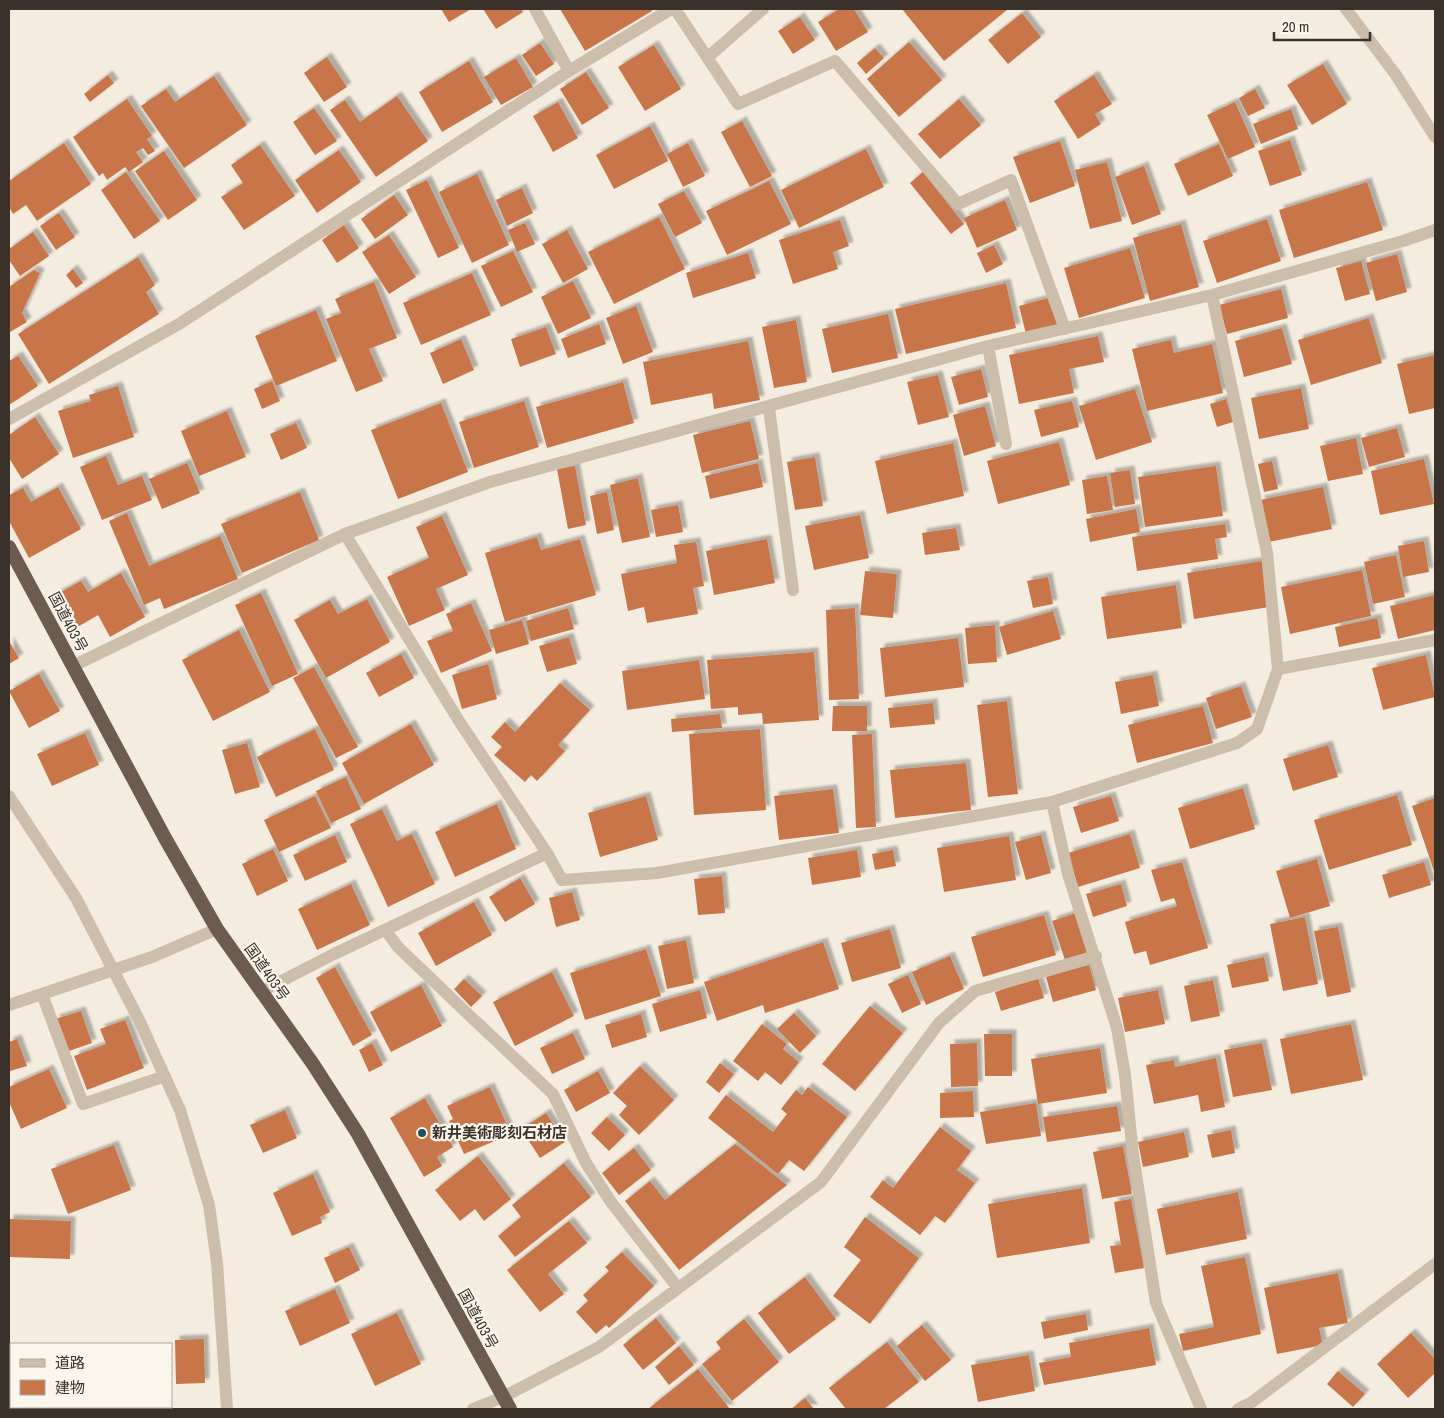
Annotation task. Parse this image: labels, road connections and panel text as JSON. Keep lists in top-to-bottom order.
{
  "streets": {
    "highway": ["国道403号"]
  },
  "places": ["新井美術彫刻石材店"],
  "legend": ["道路", "建物"],
  "scale_bar": "20 m"
}
